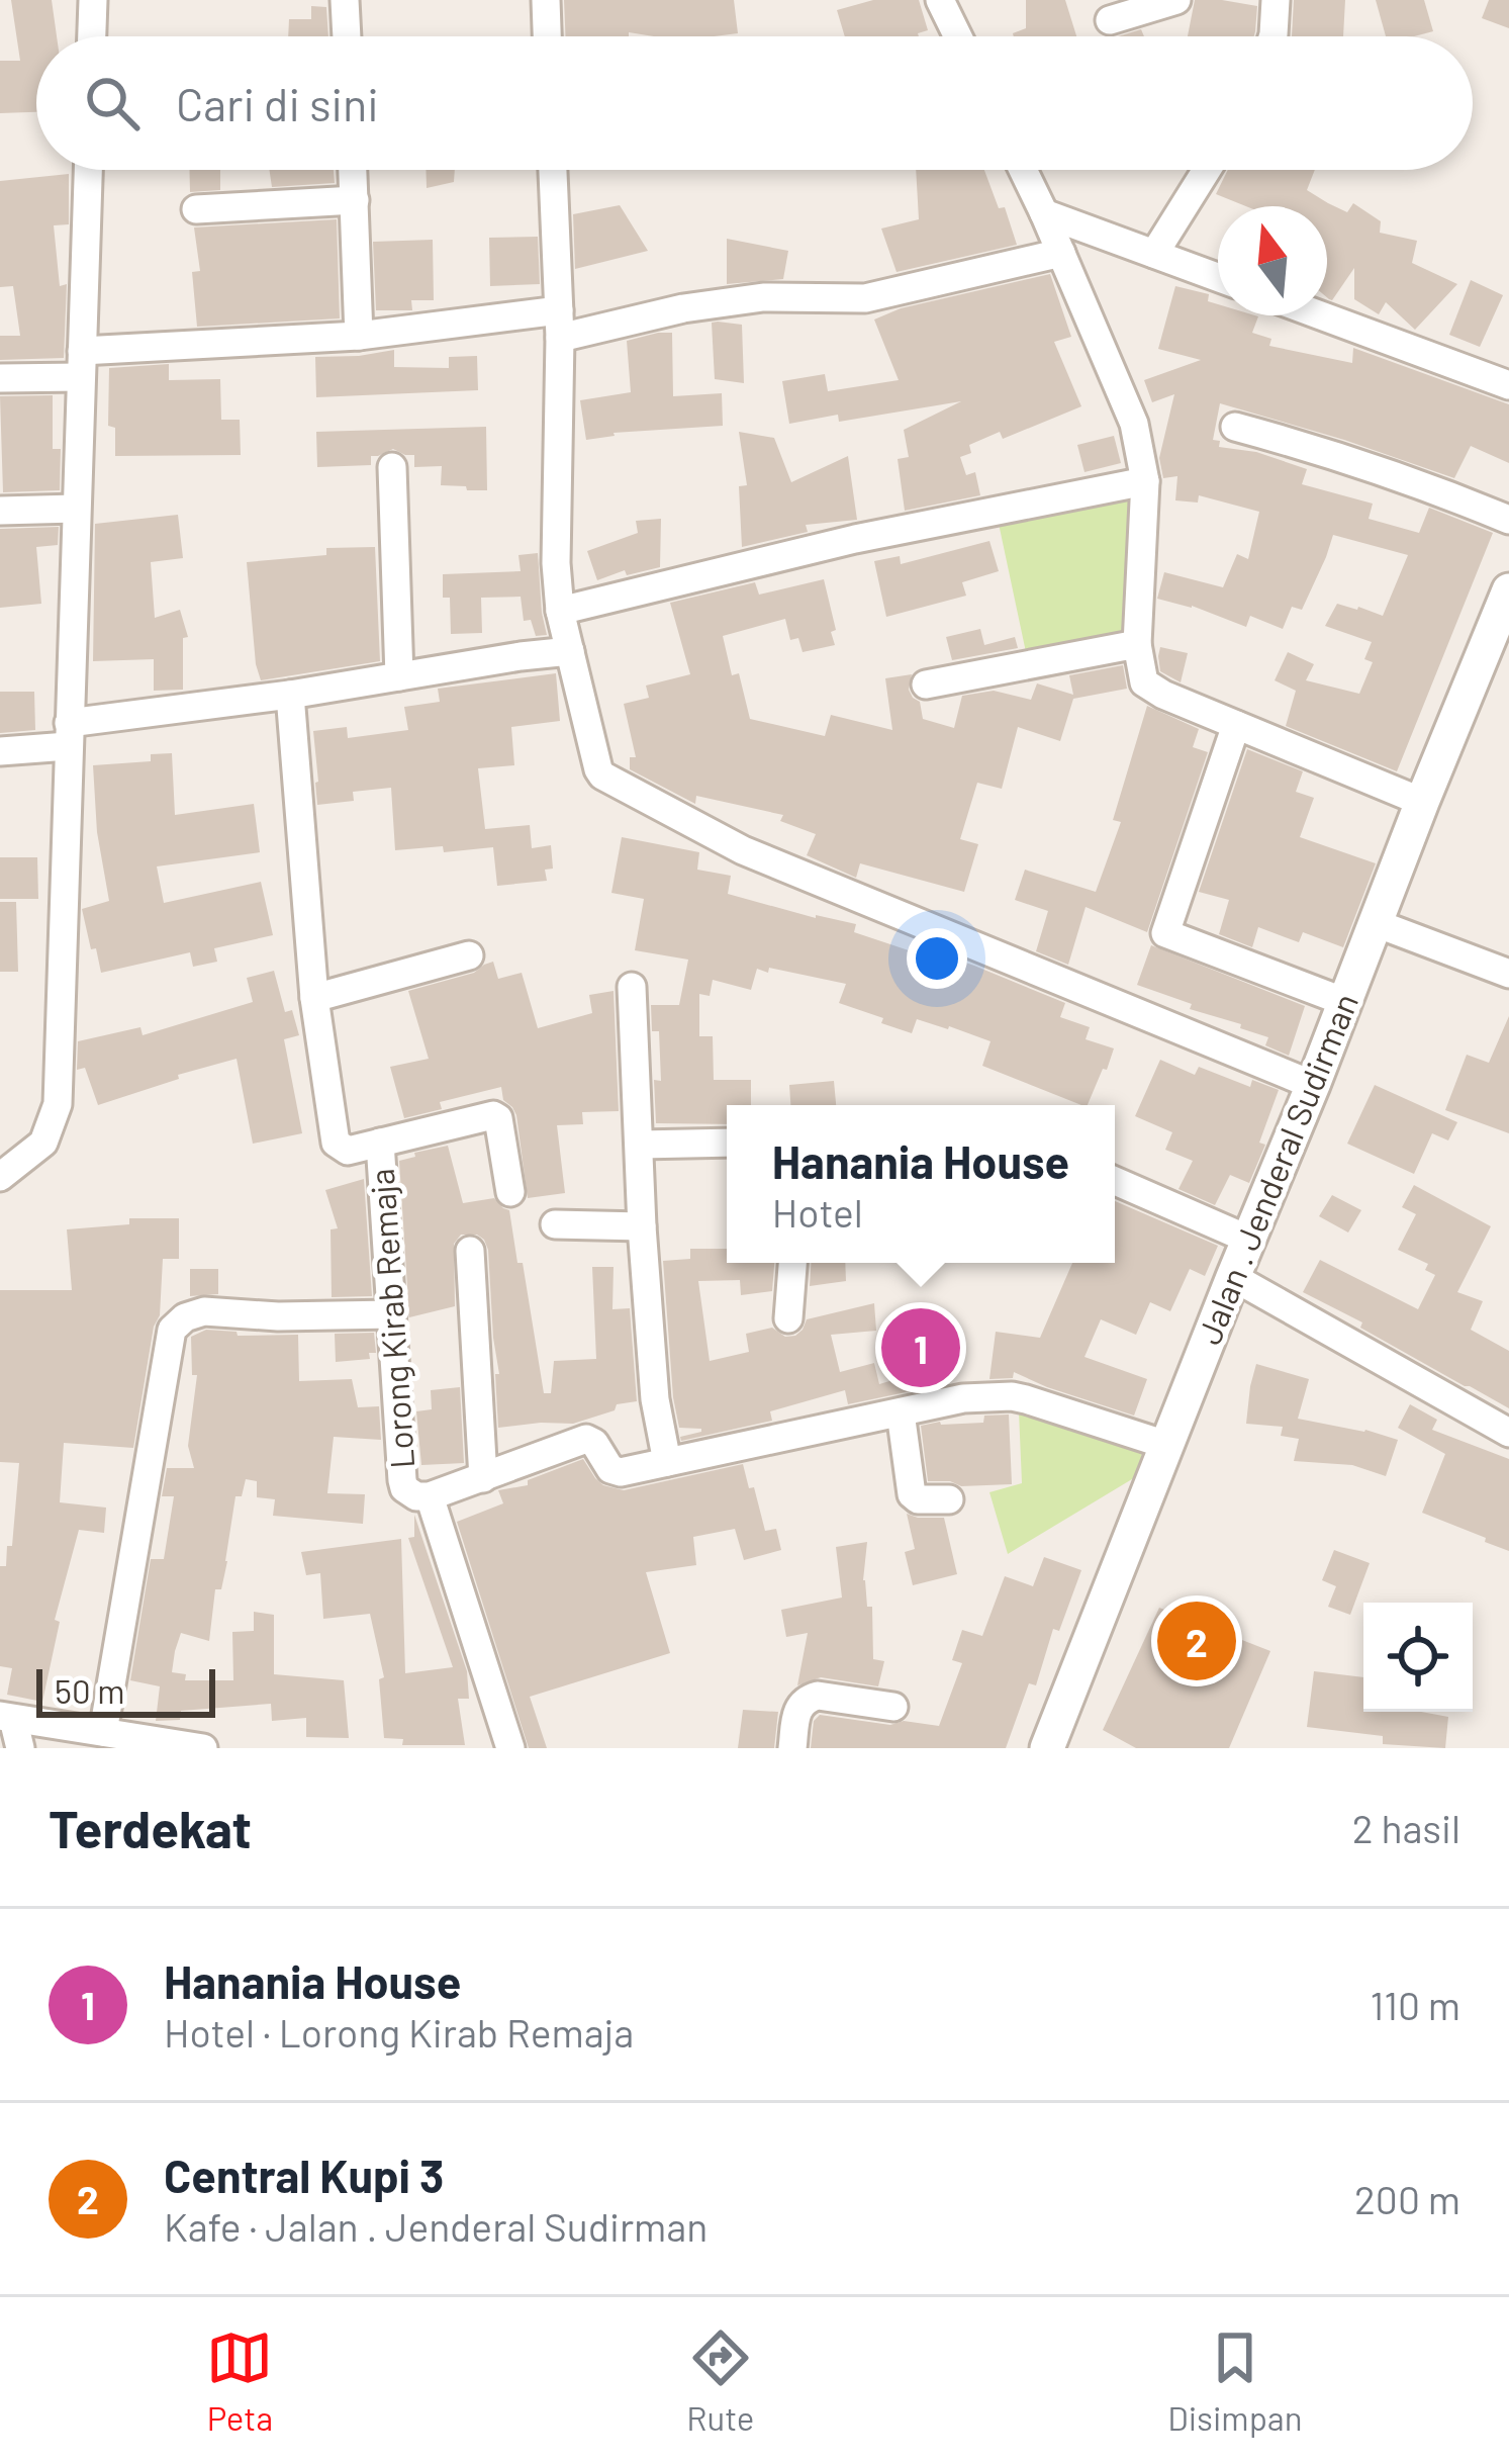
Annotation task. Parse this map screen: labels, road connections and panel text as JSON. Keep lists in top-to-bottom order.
{
  "streets": {
    "street": ["Jalan . Jenderal Sudirman", "Lorong Kirab Remaja"]
  },
  "crossings": [
    ["Jalan . Jenderal Sudirman", "Lorong Kirab Remaja"]
  ],
  "scale_bar": "50 m",
  "north": "top",
  "page": {
    "search": "Cari di sini",
    "popup": ["Hanania House", "Hotel"],
    "pins": ["1", "2"],
    "scale": "50 m",
    "heading": ["Terdekat", "2 hasil"],
    "list": [
      {
        "mark": "1",
        "name": "Hanania House",
        "note": "Hotel · Lorong Kirab Remaja",
        "value": "110 m"
      },
      {
        "mark": "2",
        "name": "Central Kupi 3",
        "note": "Kafe · Jalan . Jenderal Sudirman",
        "value": "200 m"
      }
    ],
    "nav": ["Peta", "Rute", "Disimpan"]
  }
}
